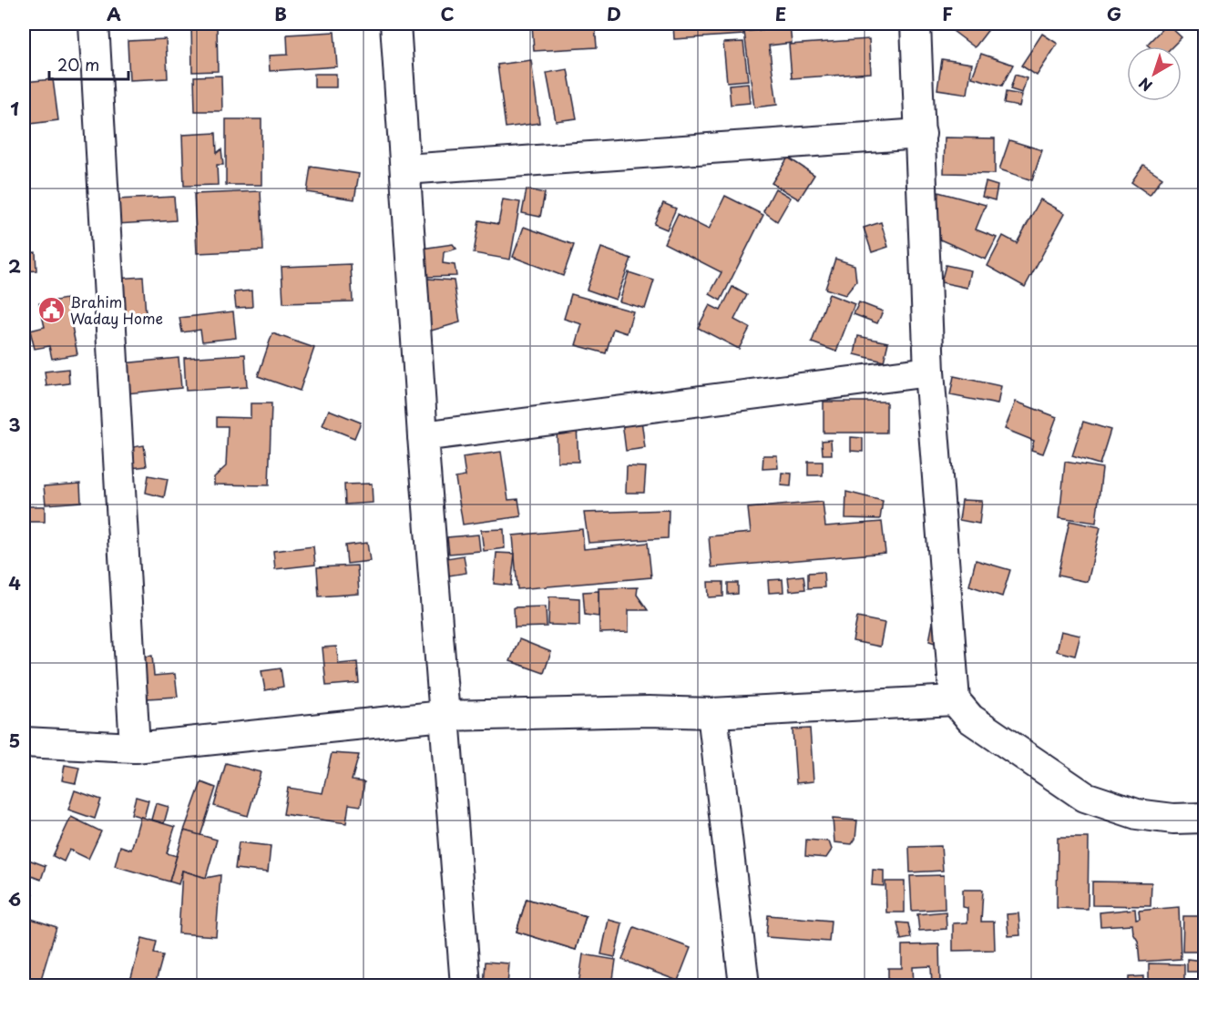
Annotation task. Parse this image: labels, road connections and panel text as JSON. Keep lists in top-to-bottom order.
{
  "places": {
    "public building": ["Brahim Waday Home"]
  },
  "scale_bar": "20 m",
  "north": "bottom left",
  "grid": {
    "columns": [
      "A",
      "B",
      "C",
      "D",
      "E",
      "F",
      "G"
    ],
    "rows": [
      "1",
      "2",
      "3",
      "4",
      "5",
      "6"
    ]
  }
}
